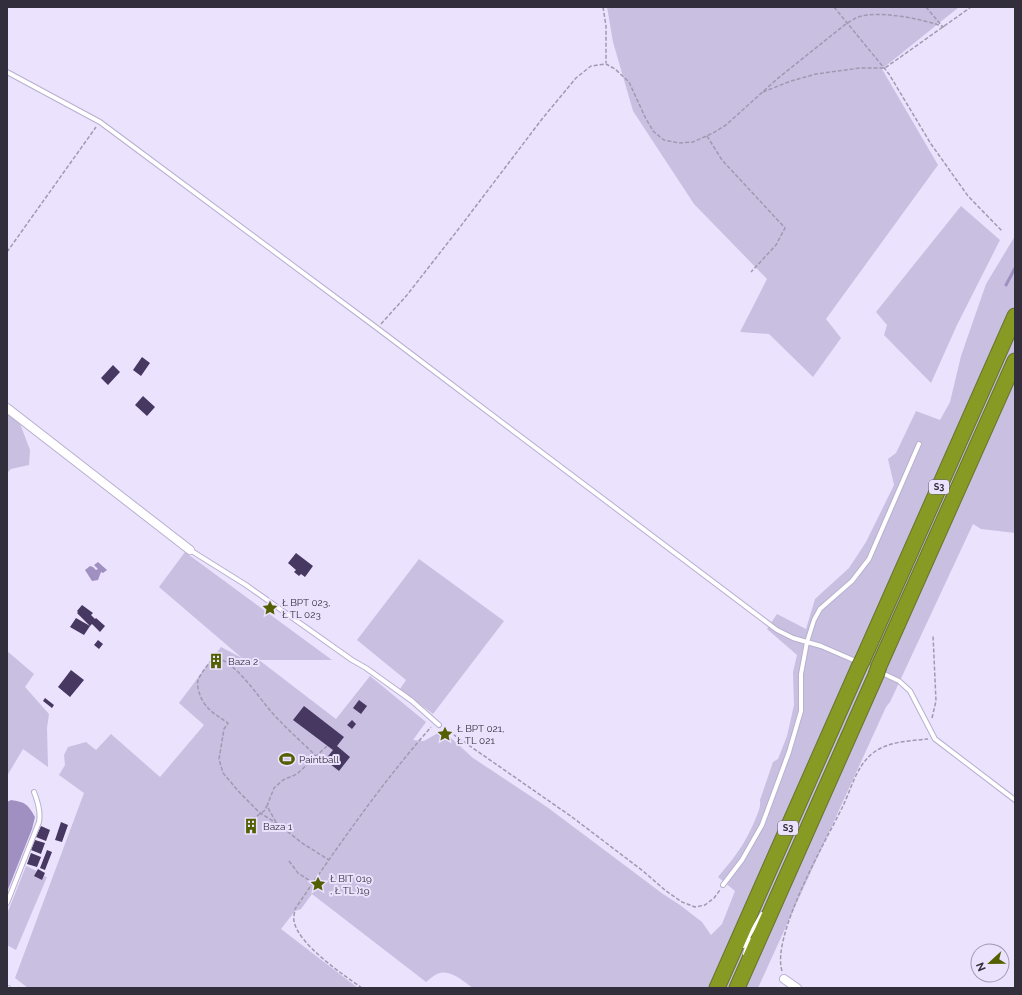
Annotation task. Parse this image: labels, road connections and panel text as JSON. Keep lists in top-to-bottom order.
{
  "streets": {
    "highway": ["S3"]
  },
  "places": {
    "place": ["Ł BPT 023, Ł TL 023", "Ł BPT 021, Ł TL 021", "Ł BIT 019 , Ł TL )19"],
    "building": ["Baza 2", "Baza 1"],
    "sports": ["Paintball"]
  },
  "north": "left"
}
